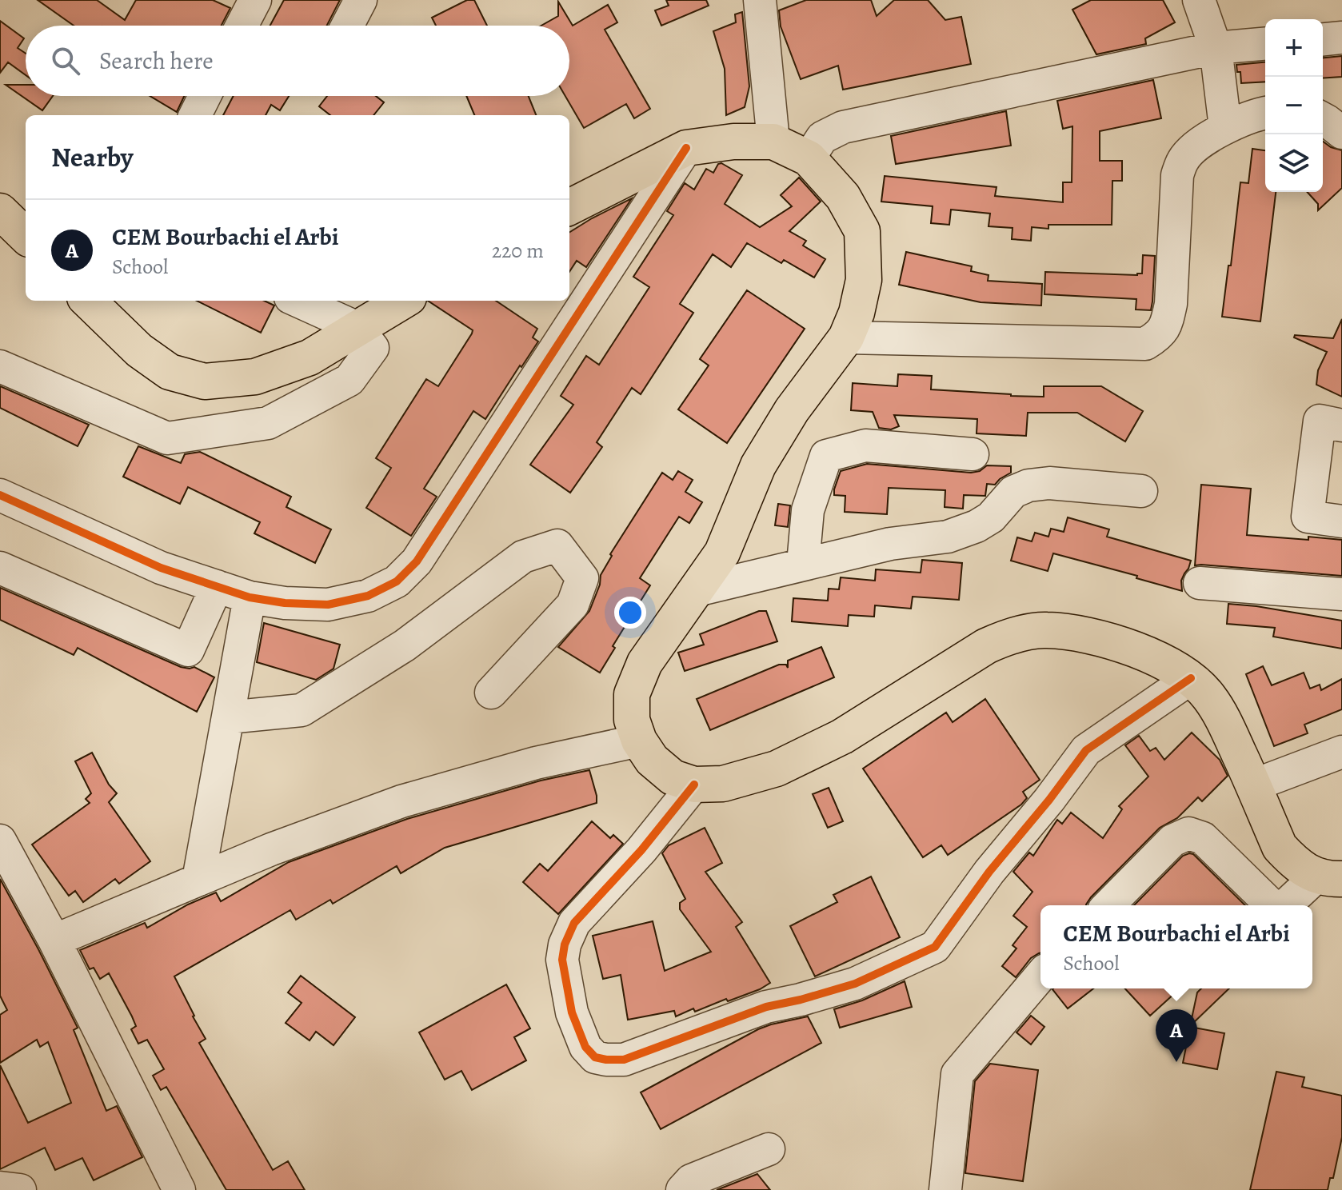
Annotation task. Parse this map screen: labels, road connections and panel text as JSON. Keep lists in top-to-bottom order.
{
  "page": {
    "map_buttons": ["+", "−"],
    "search": "Search here",
    "heading": "Nearby",
    "list": [
      {
        "mark": "A",
        "name": "CEM Bourbachi el Arbi",
        "note": "School",
        "value": "220 m"
      }
    ],
    "popup": ["CEM Bourbachi el Arbi", "School"],
    "pins": "A"
  }
}
